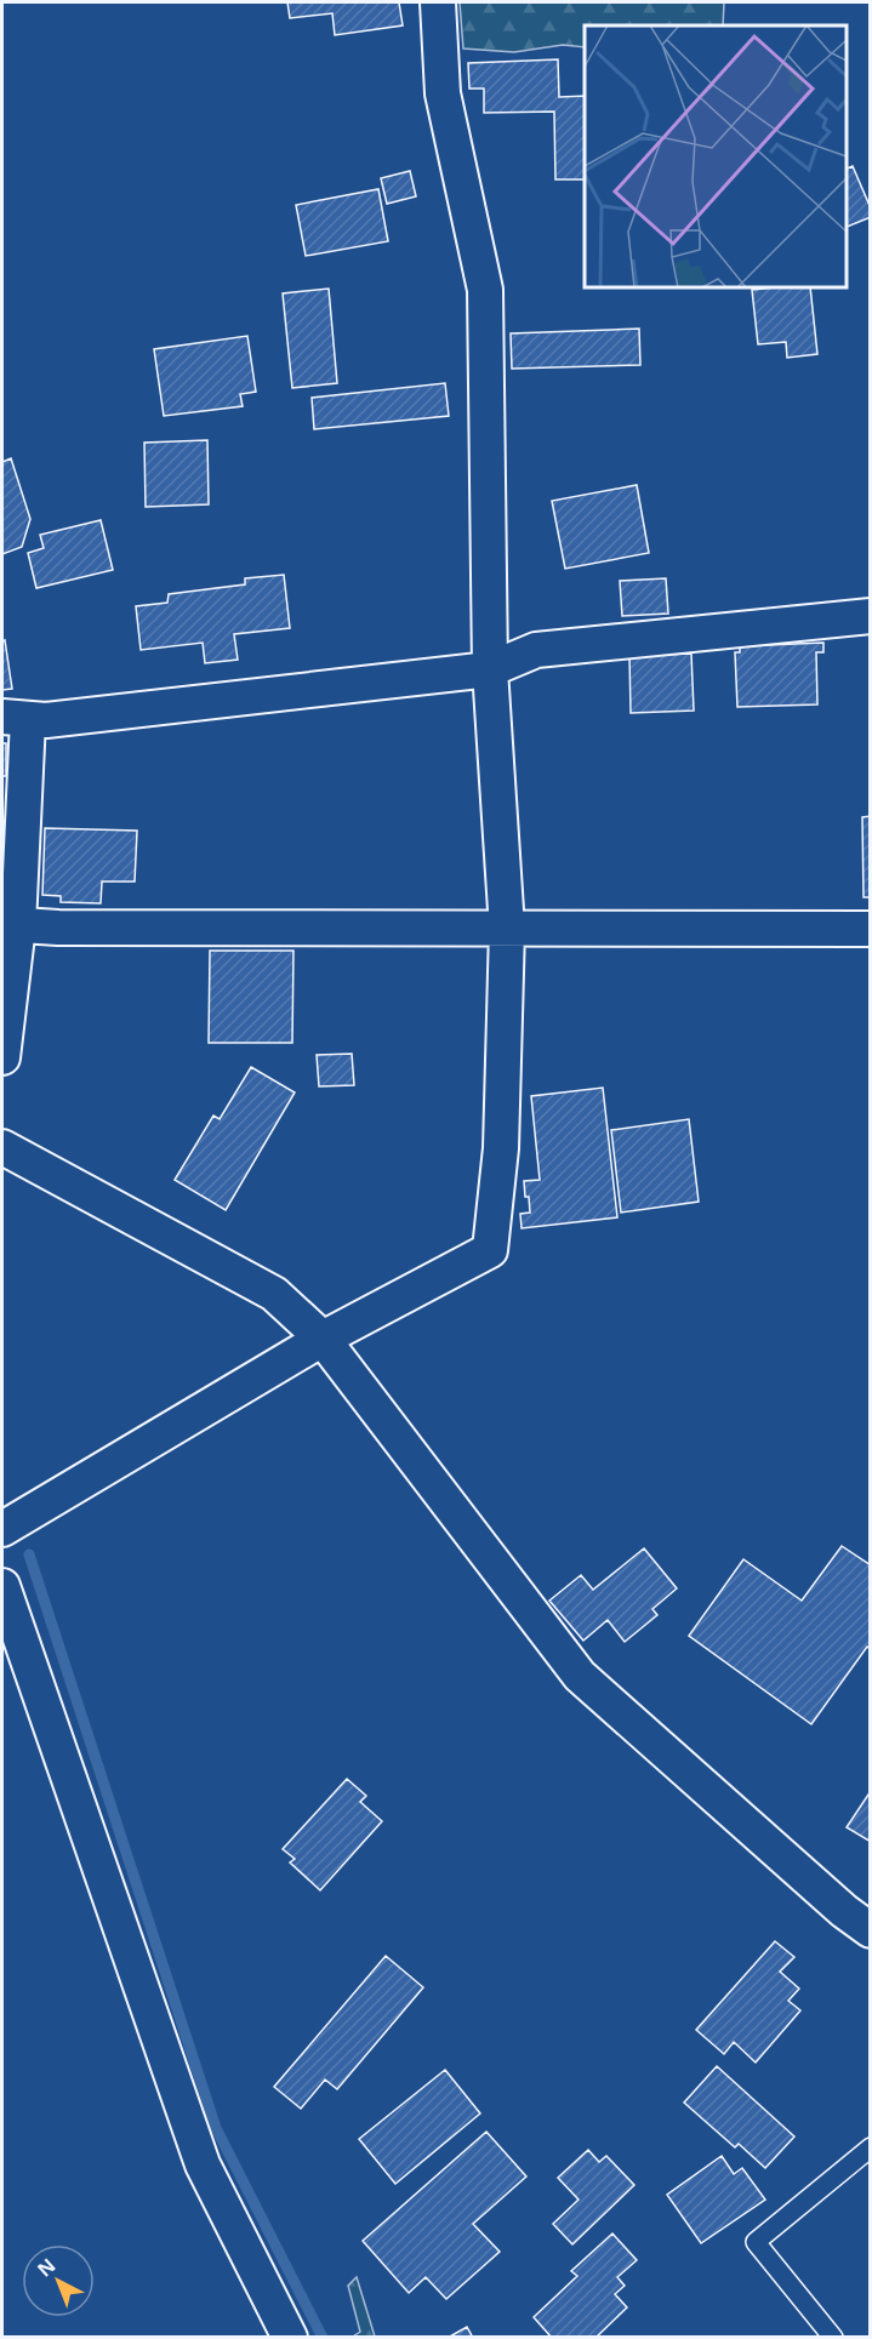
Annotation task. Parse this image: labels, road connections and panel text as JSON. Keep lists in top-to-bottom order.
{
  "north": "top left"
}
